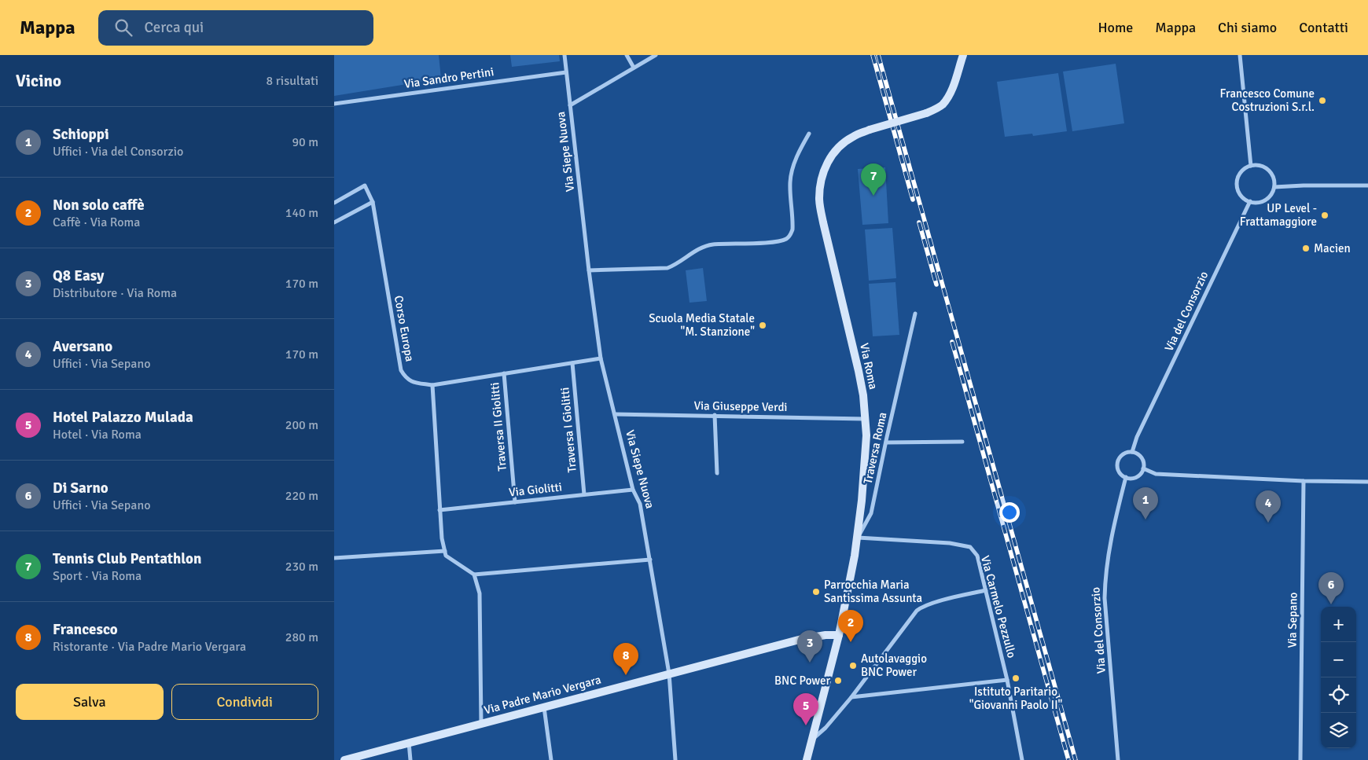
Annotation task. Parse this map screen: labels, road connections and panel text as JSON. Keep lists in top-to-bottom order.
{
  "streets": {
    "street": [
      "Via Sandro Pertini",
      "Via Siepe Nuova",
      "Via del Consorzio",
      "Corso Europa",
      "Via Roma",
      "Via Giuseppe Verdi",
      "Traversa II Giolitti",
      "Traversa I Giolitti",
      "Traversa Roma",
      "Via Giolitti",
      "Via Carmelo Pezzullo",
      "Via Sepano",
      "Via Padre Mario Vergara"
    ]
  },
  "crossings": [
    ["Via Sandro Pertini", "Via Siepe Nuova"],
    ["Via Siepe Nuova", "Corso Europa"],
    ["Via Siepe Nuova", "Via Giuseppe Verdi"],
    ["Via Siepe Nuova", "Via Giolitti"],
    ["Via Siepe Nuova", "Via Padre Mario Vergara"],
    ["Corso Europa", "Traversa II Giolitti"],
    ["Corso Europa", "Traversa I Giolitti"],
    ["Via Roma", "Via Giuseppe Verdi"],
    ["Via Roma", "Traversa Roma"],
    ["Via Roma", "Via Carmelo Pezzullo"],
    ["Via Roma", "Via Padre Mario Vergara"],
    ["Traversa II Giolitti", "Via Giolitti"],
    ["Traversa I Giolitti", "Via Giolitti"],
    ["Traversa Roma", "Via Carmelo Pezzullo"]
  ],
  "places": [
    "Francesco Comune Costruzioni S.r.l.",
    "UP Level - Frattamaggiore",
    "Macien",
    "Scuola Media Statale \"M. Stanzione\"",
    "Parrocchia Maria Santissima Assunta",
    "Autolavaggio BNC Power",
    "Istituto Paritario \"Giovanni Paolo II\"",
    "BNC Power"
  ],
  "page": {
    "header": "Mappa",
    "search": "Cerca qui",
    "nav": [
      "Home",
      "Mappa",
      "Chi siamo",
      "Contatti"
    ],
    "heading": ["Vicino", "8 risultati"],
    "list": [
      {
        "mark": "1",
        "name": "Schioppi",
        "note": "Uffici · Via del Consorzio",
        "value": "90 m"
      },
      {
        "mark": "2",
        "name": "Non solo caffè",
        "note": "Caffè · Via Roma",
        "value": "140 m"
      },
      {
        "mark": "3",
        "name": "Q8 Easy",
        "note": "Distributore · Via Roma",
        "value": "170 m"
      },
      {
        "mark": "4",
        "name": "Aversano",
        "note": "Uffici · Via Sepano",
        "value": "170 m"
      },
      {
        "mark": "5",
        "name": "Hotel Palazzo Mulada",
        "note": "Hotel · Via Roma",
        "value": "200 m"
      },
      {
        "mark": "6",
        "name": "Di Sarno",
        "note": "Uffici · Via Sepano",
        "value": "220 m"
      },
      {
        "mark": "7",
        "name": "Tennis Club Pentathlon",
        "note": "Sport · Via Roma",
        "value": "230 m"
      },
      {
        "mark": "8",
        "name": "Francesco",
        "note": "Ristorante · Via Padre Mario Vergara",
        "value": "280 m"
      }
    ],
    "pins": [
      "7",
      "1",
      "4",
      "6",
      "2",
      "3",
      "8",
      "5"
    ],
    "map_buttons": ["+", "−"],
    "buttons": ["Salva", "Condividi"]
  }
}
